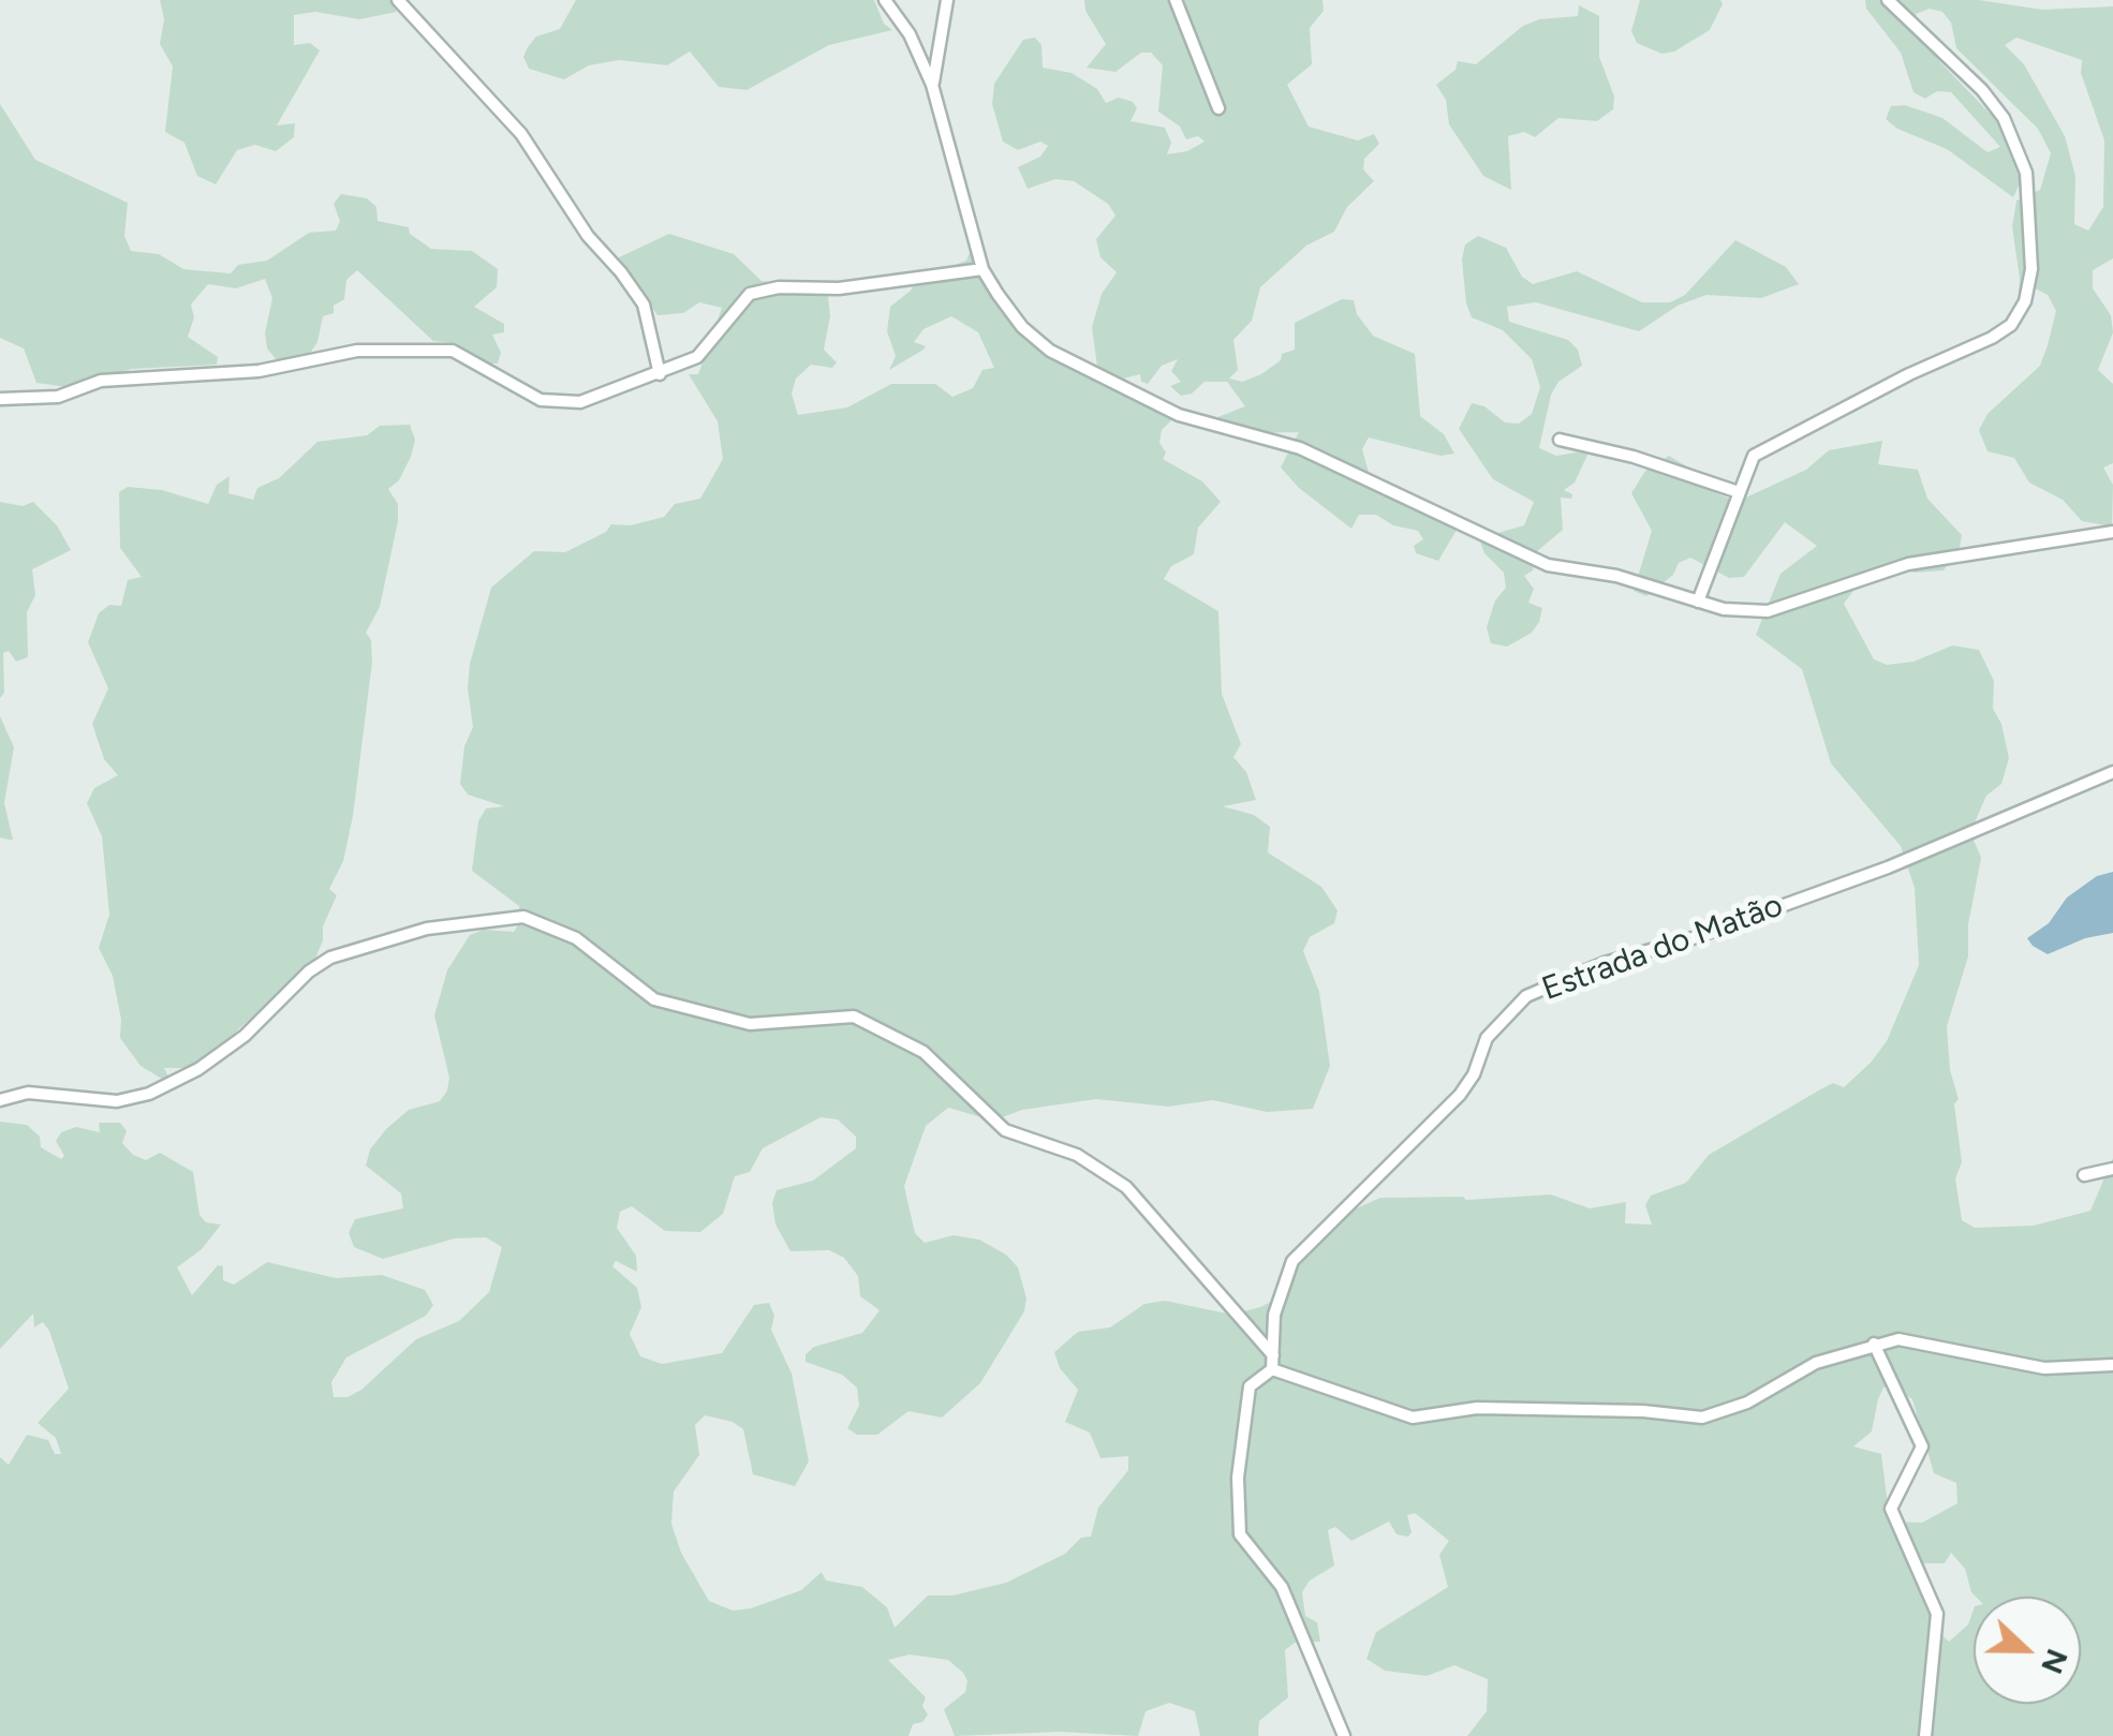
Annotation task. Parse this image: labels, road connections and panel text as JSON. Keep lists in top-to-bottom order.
{
  "streets": {
    "street": ["Estrada do Matão"]
  },
  "north": "right"
}
